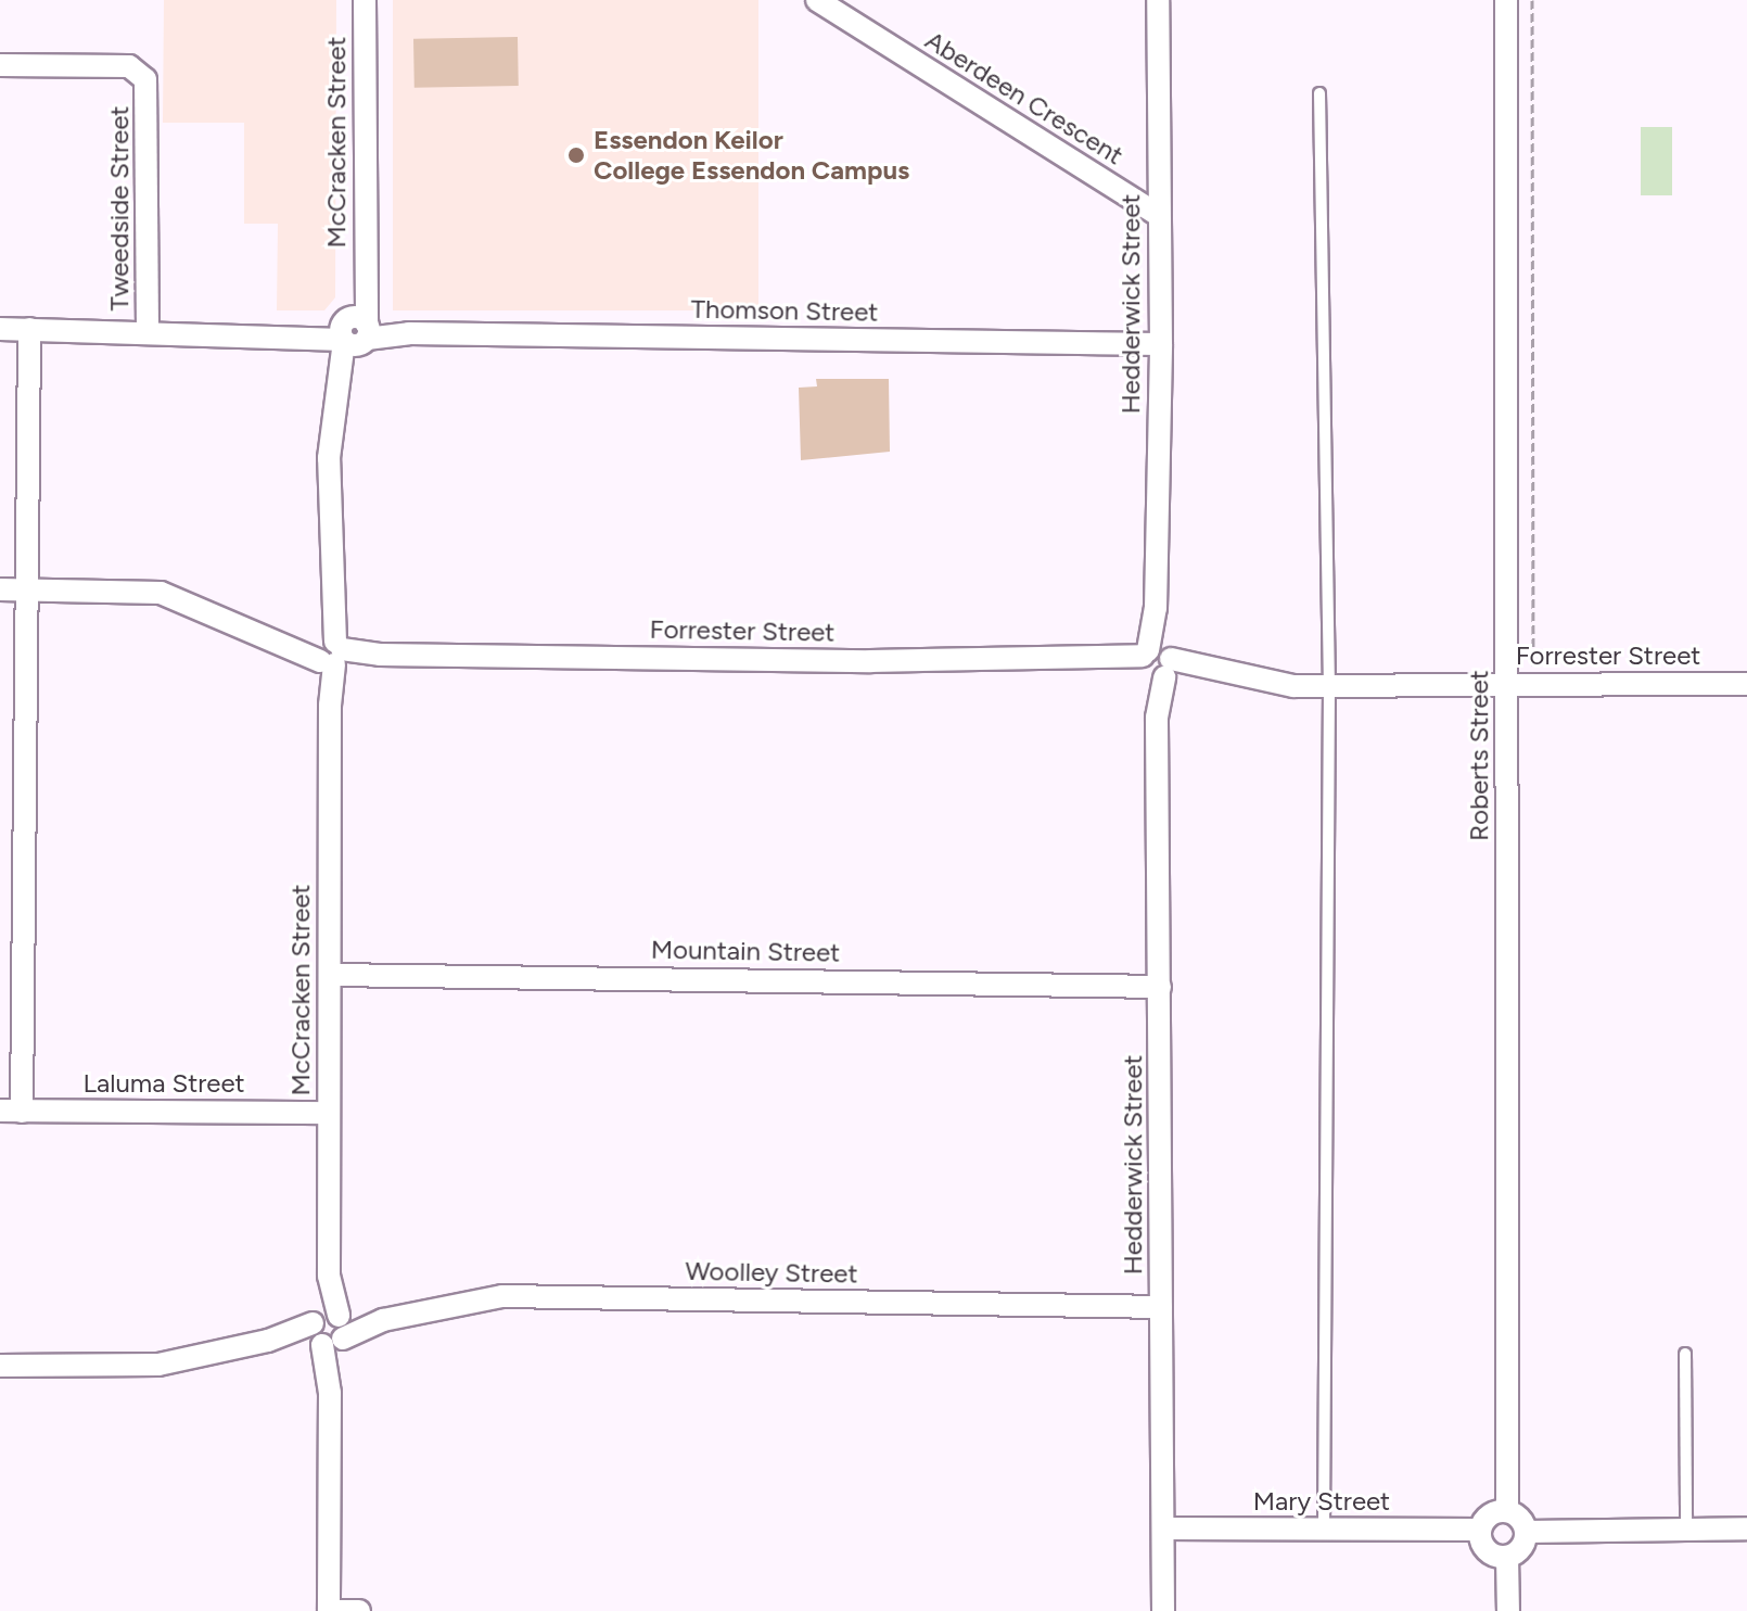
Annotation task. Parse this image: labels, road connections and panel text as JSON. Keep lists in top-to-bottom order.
{
  "streets": {
    "street": [
      "Aberdeen Crescent",
      "McCracken Street",
      "Tweedside Street",
      "Hedderwick Street",
      "Thomson Street",
      "Forrester Street",
      "Roberts Street",
      "Mountain Street",
      "Laluma Street",
      "Woolley Street",
      "Mary Street"
    ]
  },
  "crossings": [
    ["Aberdeen Crescent", "Hedderwick Street"],
    ["McCracken Street", "Thomson Street"],
    ["McCracken Street", "Forrester Street"],
    ["McCracken Street", "Mountain Street"],
    ["McCracken Street", "Laluma Street"],
    ["McCracken Street", "Woolley Street"],
    ["Tweedside Street", "Thomson Street"],
    ["Hedderwick Street", "Thomson Street"],
    ["Hedderwick Street", "Forrester Street"],
    ["Hedderwick Street", "Mountain Street"],
    ["Hedderwick Street", "Woolley Street"],
    ["Hedderwick Street", "Mary Street"],
    ["Forrester Street", "Roberts Street"],
    ["Roberts Street", "Mary Street"]
  ],
  "places": ["Essendon Keilor College Essendon Campus"]
}
